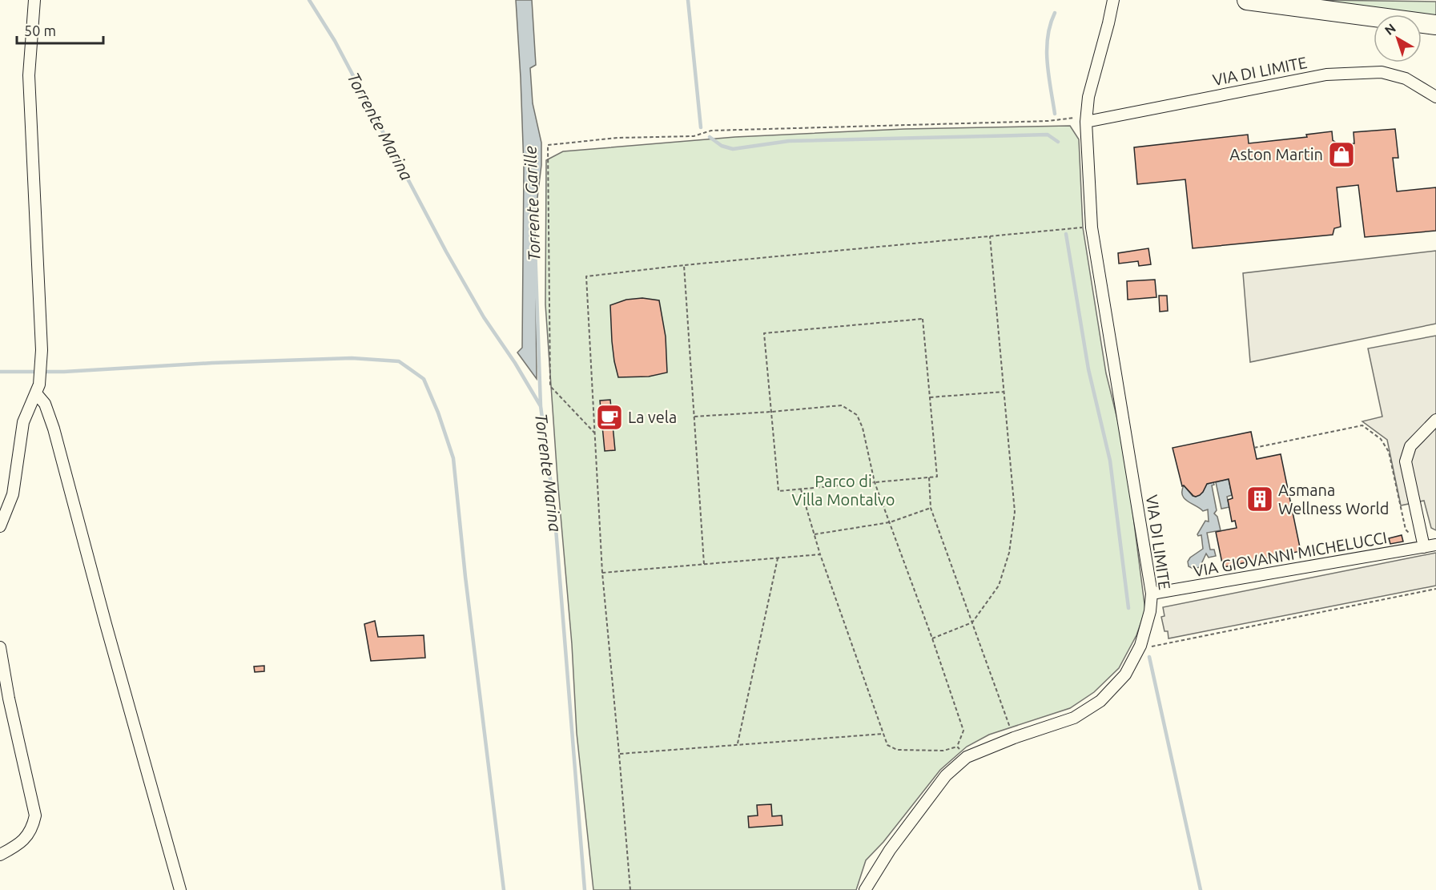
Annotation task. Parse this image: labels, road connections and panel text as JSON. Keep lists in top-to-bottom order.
{
  "streets": {
    "street": ["VIA DI LIMITE", "VIA GIOVANNI MICHELUCCI"]
  },
  "crossings": [
    ["VIA DI LIMITE", "VIA GIOVANNI MICHELUCCI"]
  ],
  "water": ["Torrente Marina", "Torrente Garille"],
  "parks": ["Parco di Villa Montalvo"],
  "places": {
    "shop": ["Aston Martin"],
    "cafe": ["La vela"],
    "building": ["Asmana Wellness World"]
  },
  "scale_bar": "50 m",
  "north": "top left"
}
